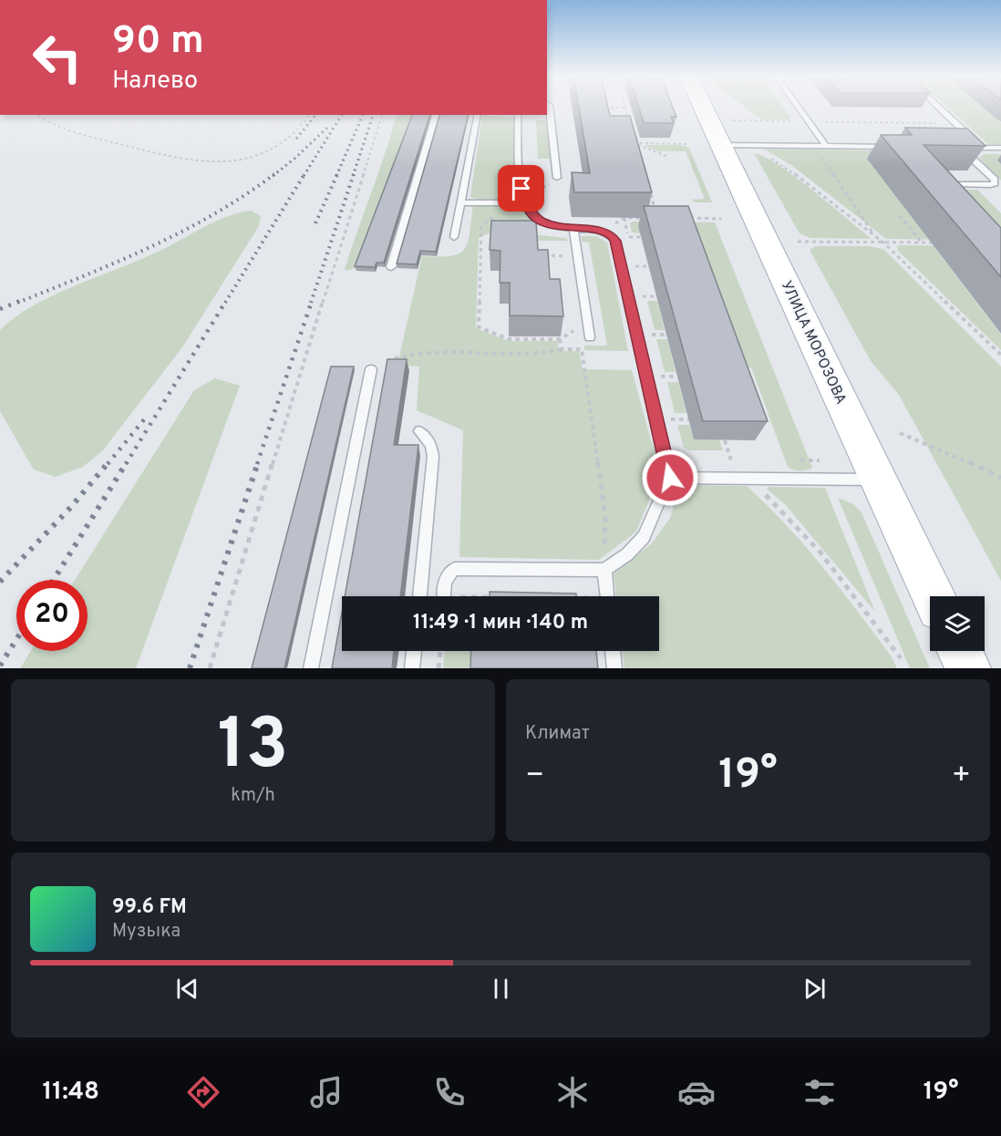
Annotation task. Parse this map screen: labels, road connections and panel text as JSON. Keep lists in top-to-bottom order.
{
  "streets": {
    "main road": ["УЛИЦА МОРОЗОВА"]
  },
  "page": {
    "turn": ["90 m", "Налево"],
    "limit": "20",
    "trip": "11:49 · 1 мин · 140 m",
    "tile": [
      ["13", "km/h"],
      "Климат"
    ],
    "heat": ["−", "19°", "+"],
    "song": ["99.6 FM", "Музыка"],
    "tabs": ["11:48", "19°"]
  }
}
